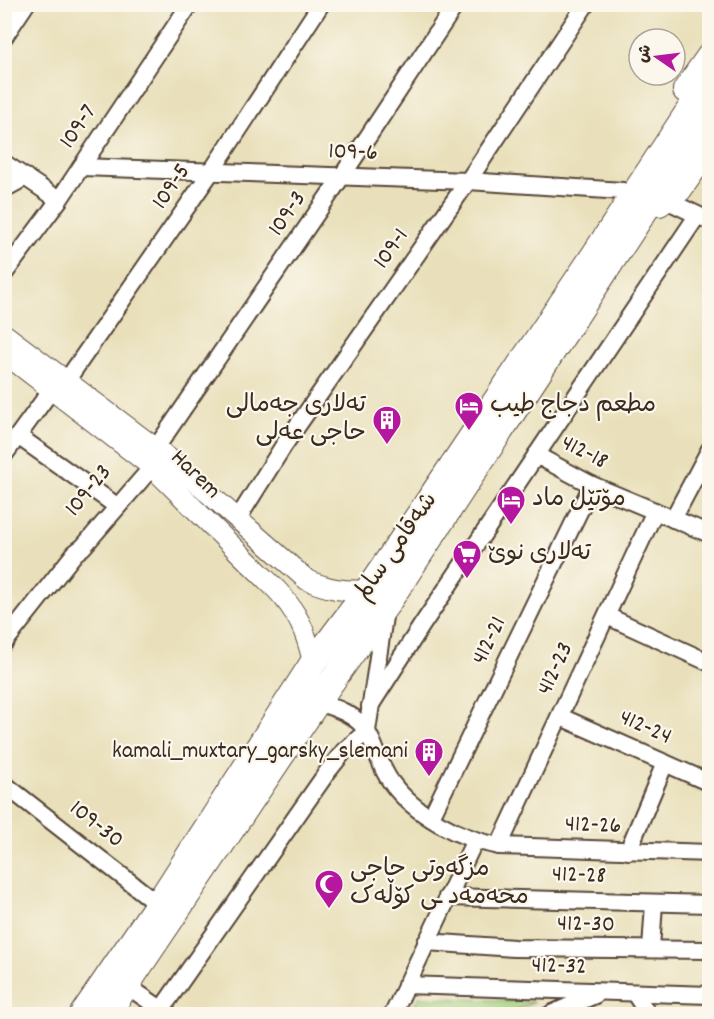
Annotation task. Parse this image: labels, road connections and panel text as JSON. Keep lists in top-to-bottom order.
{
  "streets": {
    "main road": ["شەقامی سالم"],
    "street": [
      "109-7",
      "109-6",
      "109-5",
      "109-3",
      "109-1",
      "412-18",
      "Harem",
      "109-23",
      "412-21",
      "412-23",
      "412-24",
      "109-30",
      "412-26",
      "412-28",
      "412-30",
      "412-32"
    ]
  },
  "crossings": [
    ["109-7", "109-6"],
    ["109-6", "109-5"],
    ["109-6", "109-3"],
    ["109-6", "109-1"],
    ["109-5", "Harem"],
    ["109-3", "Harem"],
    ["109-3", "109-23"],
    ["412-18", "412-21"],
    ["412-18", "412-23"],
    ["Harem", "109-23"],
    ["Harem", "شەقامی سالم"],
    ["شەقامی سالم", "109-30"],
    ["412-21", "412-26"],
    ["412-23", "412-24"],
    ["412-23", "412-26"]
  ],
  "places": {
    "hotel": ["مطعم دجاج طيب", "مۆتێل ماد"],
    "building": ["تەلاری جەمالی حاجی عەلی", "kamali_muxtary_garsky_slemani"],
    "supermarket": ["تەلاری نوێ"],
    "mosque": ["مزگەوتی حاجی محەمەد ـی کۆڵەک"]
  },
  "north": "left"
}
